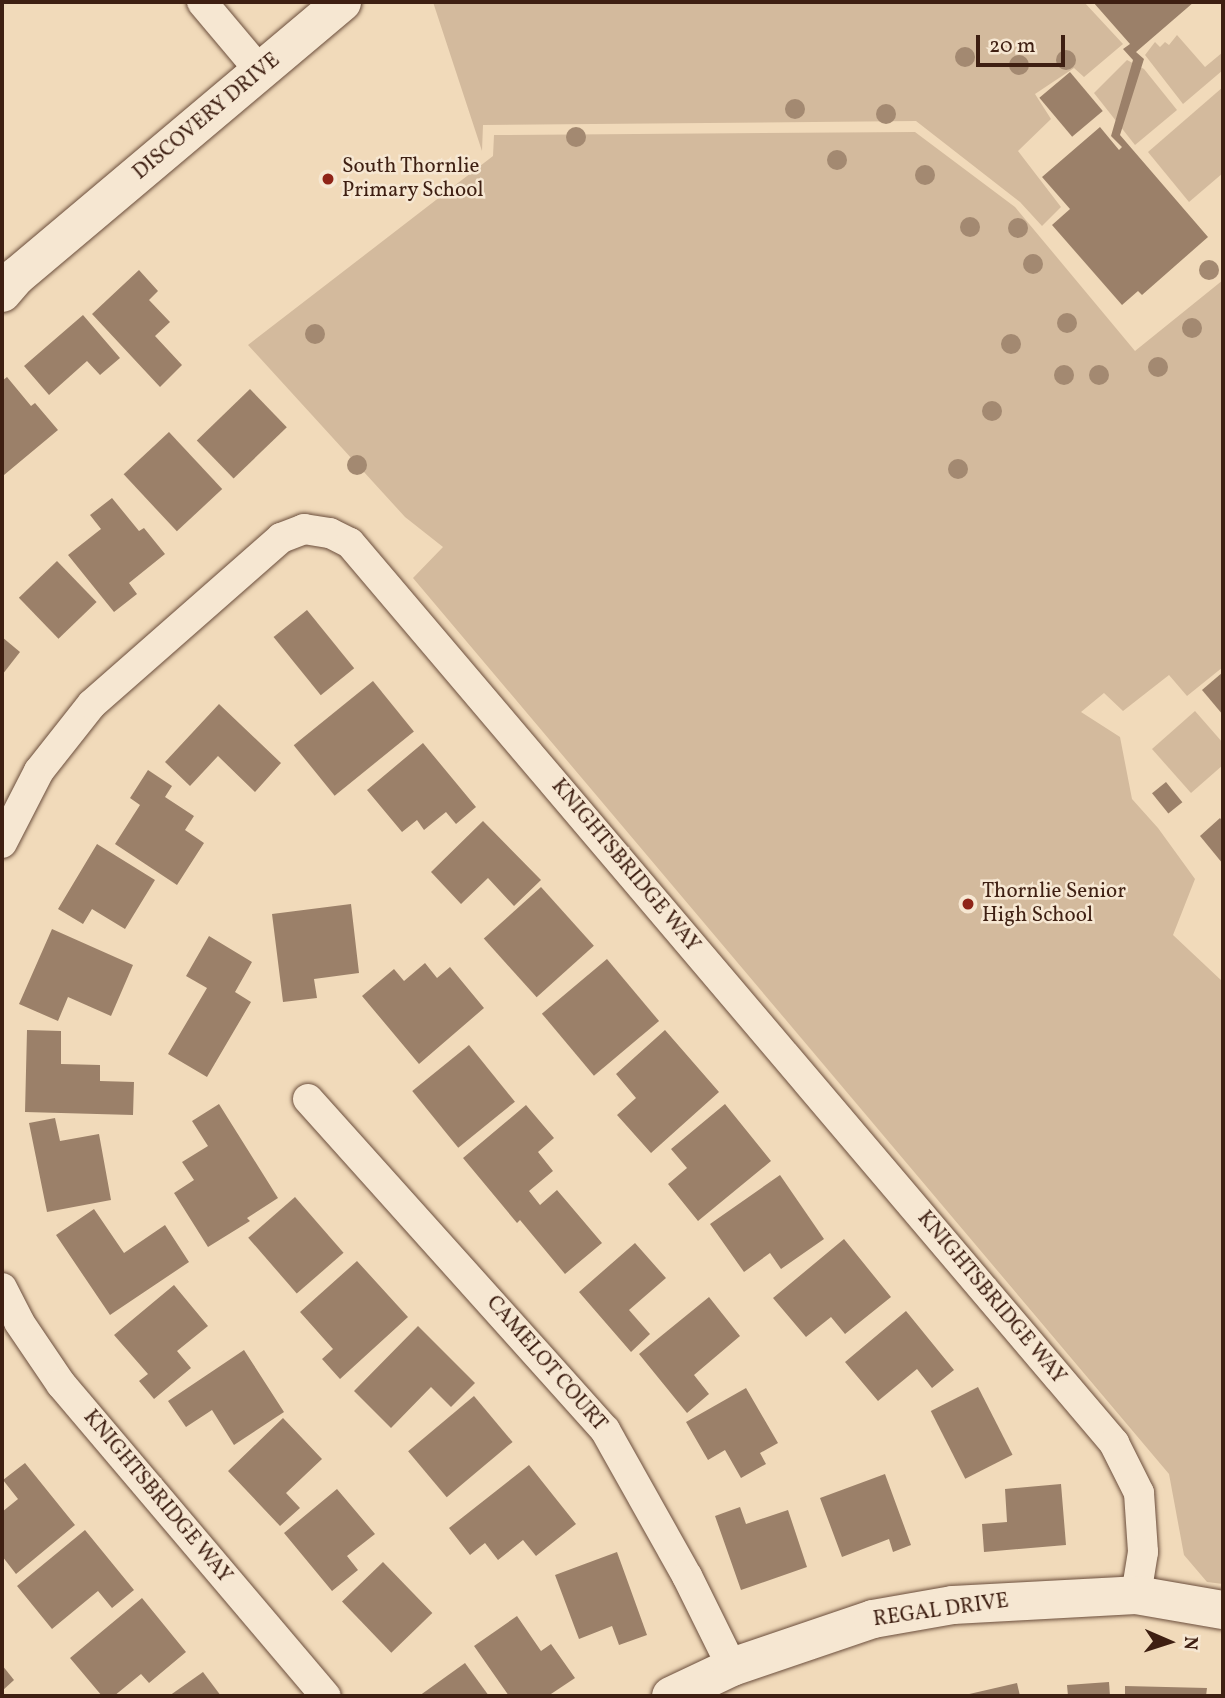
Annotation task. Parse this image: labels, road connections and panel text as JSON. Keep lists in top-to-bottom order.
{
  "streets": {
    "street": [
      "DISCOVERY DRIVE",
      "KNIGHTSBRIDGE WAY",
      "CAMELOT COURT",
      "REGAL DRIVE"
    ]
  },
  "crossings": [
    ["KNIGHTSBRIDGE WAY", "REGAL DRIVE"],
    ["CAMELOT COURT", "REGAL DRIVE"]
  ],
  "places": ["South Thornlie Primary School", "Thornlie Senior High School"],
  "scale_bar": "20 m",
  "north": "right"
}
